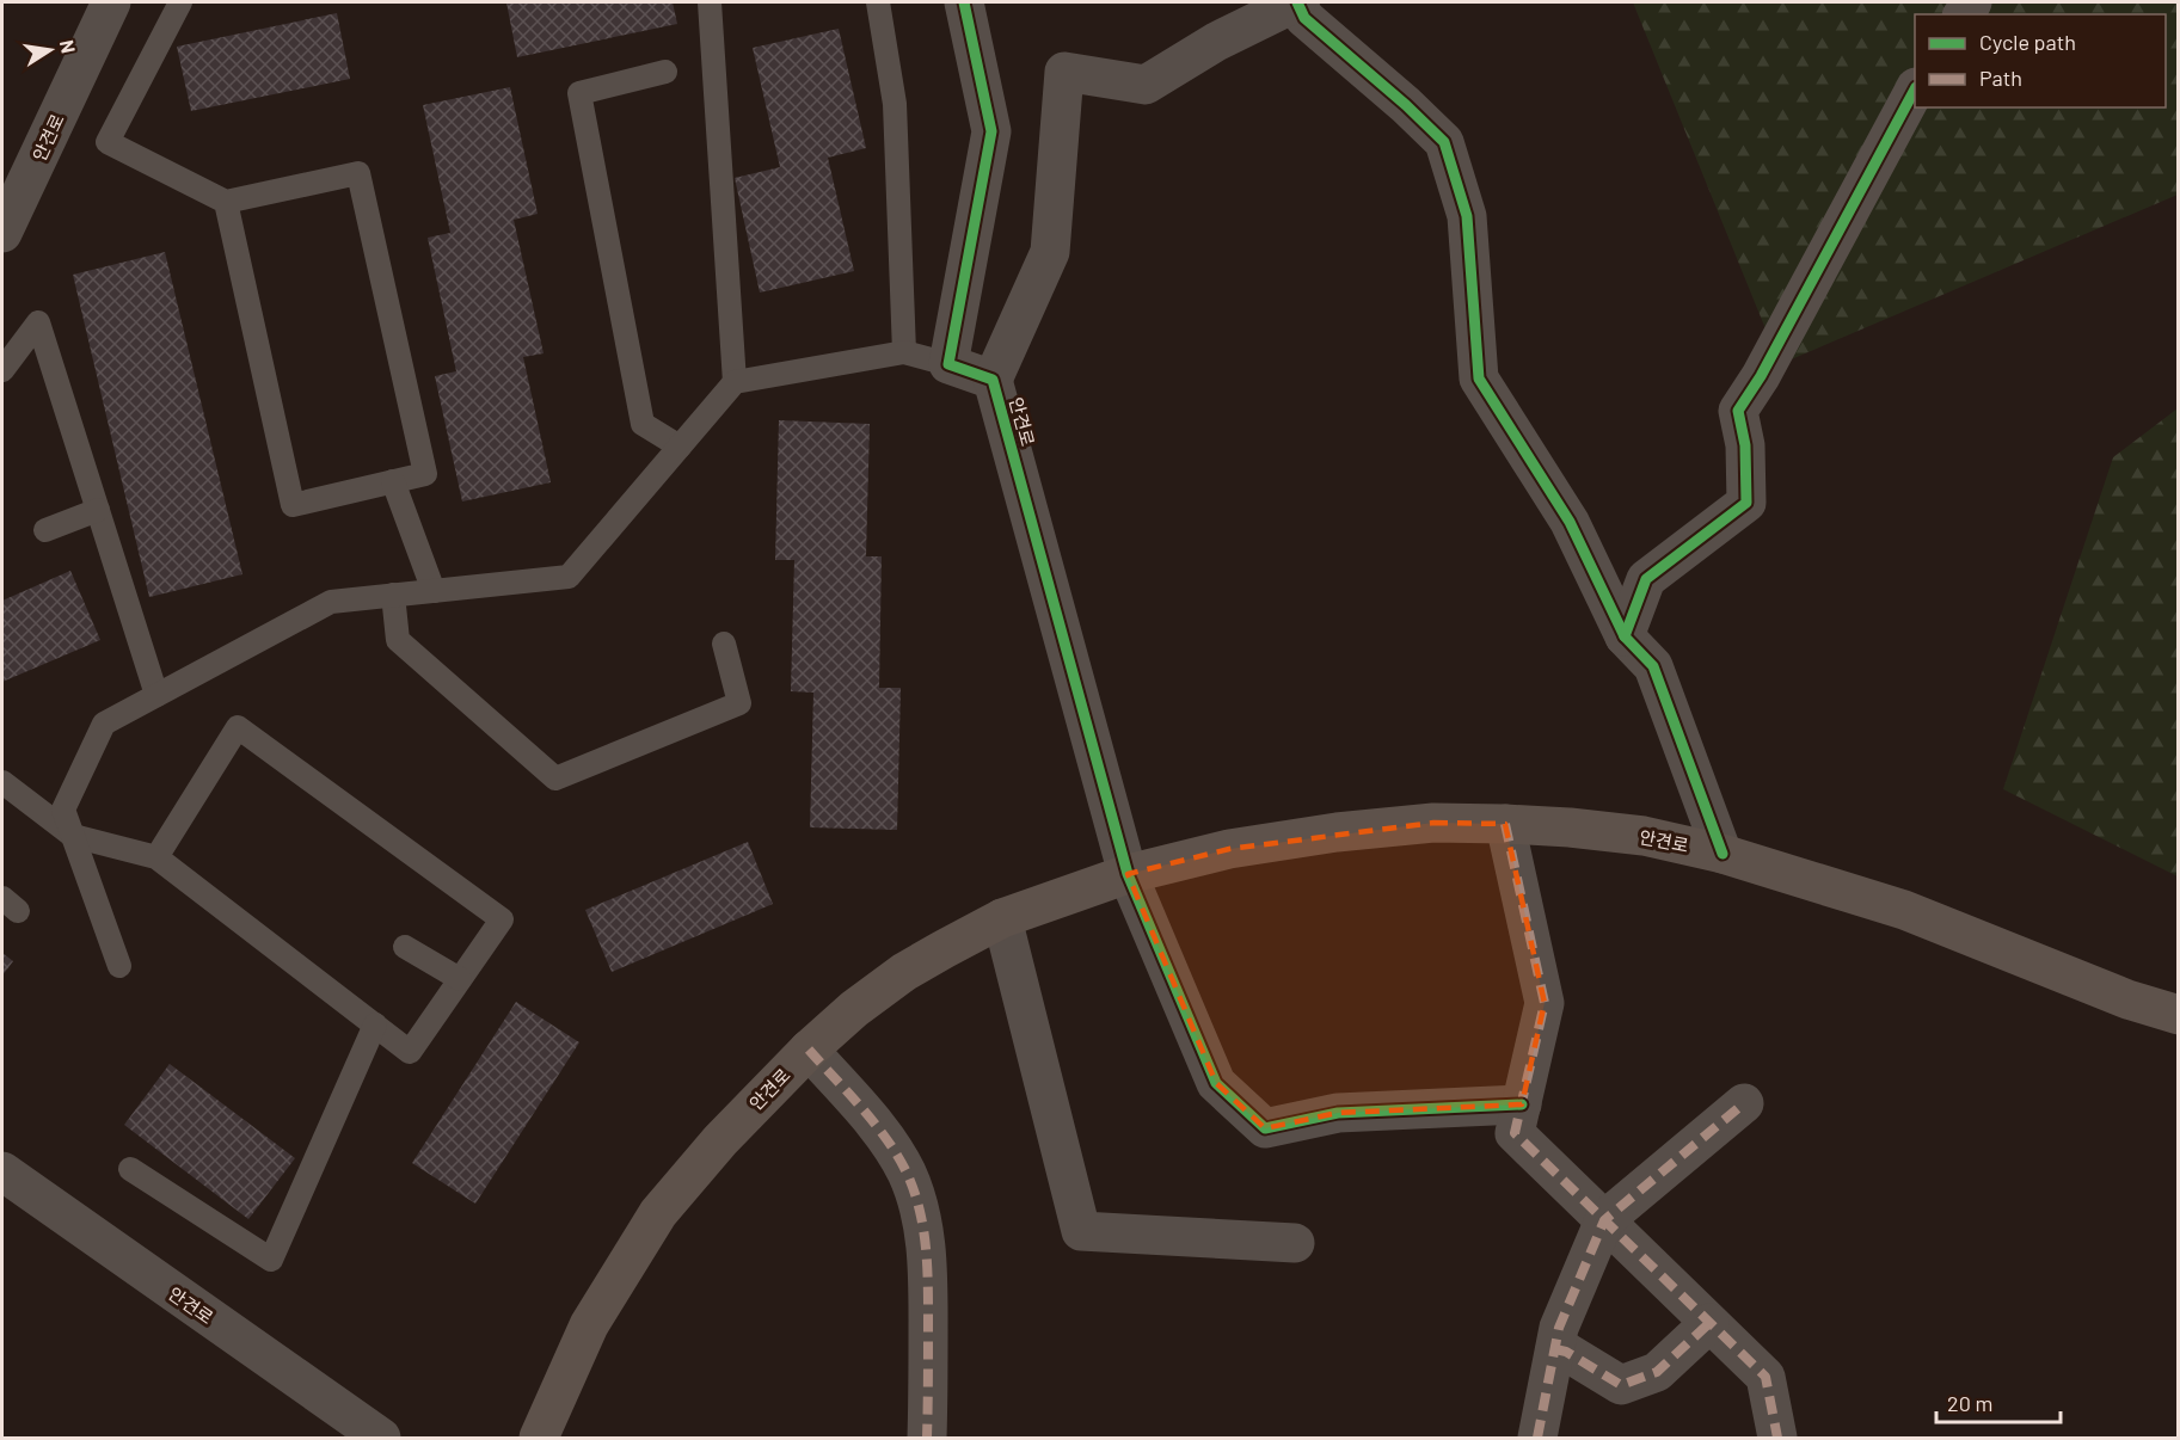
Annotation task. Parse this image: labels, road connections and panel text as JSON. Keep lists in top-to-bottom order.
{
  "streets": {
    "main road": ["안견로"]
  },
  "legend": ["Cycle path", "Path"],
  "scale_bar": "20 m",
  "north": "right"
}
